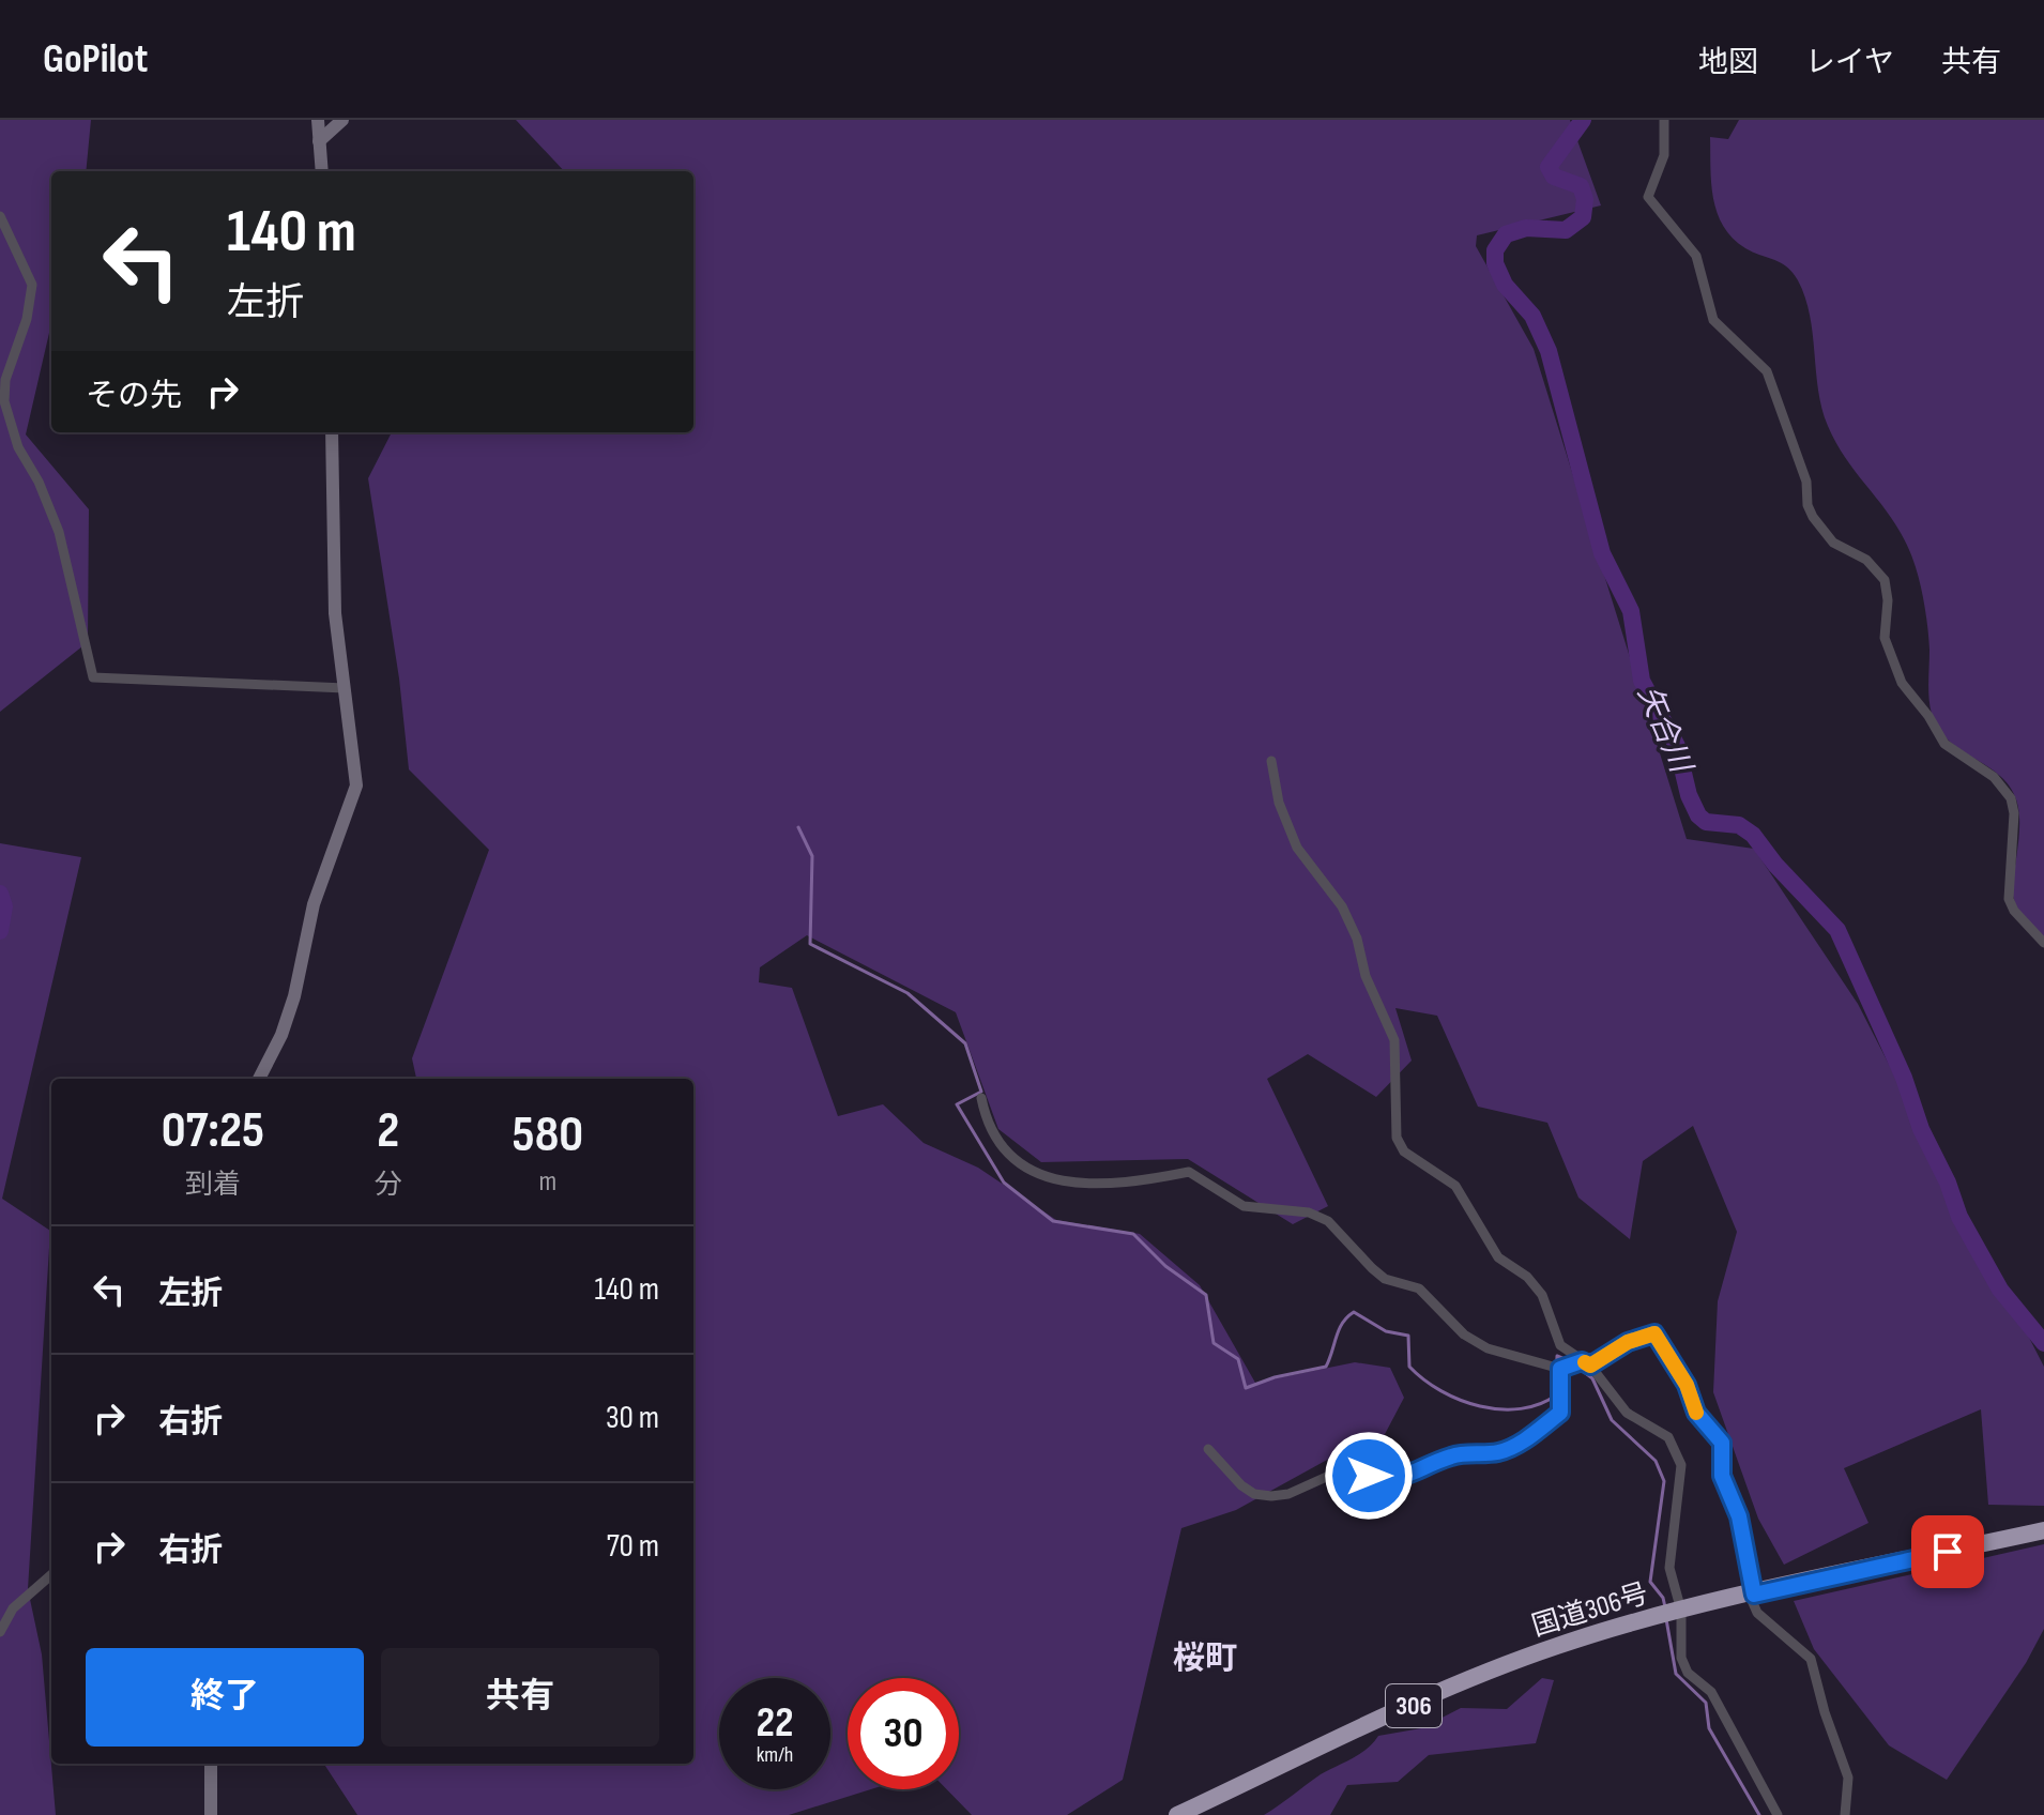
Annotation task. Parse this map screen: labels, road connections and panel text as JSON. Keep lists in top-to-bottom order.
{
  "streets": {
    "highway": ["国道306号", "306"]
  },
  "districts": ["桜町"],
  "water": ["矢合川"],
  "page": {
    "header": "GoPilot",
    "nav": ["地図", "レイヤ", "共有"],
    "turn": ["140 m", "左折"],
    "then": "その先",
    "eta": [
      "07:25",
      "到着",
      "2",
      "分",
      "580",
      "m"
    ],
    "list": [
      {
        "name": "左折",
        "value": "140 m"
      },
      {
        "name": "右折",
        "value": "30 m"
      },
      {
        "name": "右折",
        "value": "70 m"
      }
    ],
    "buttons": ["終了", "共有"],
    "speed": "22 km/h",
    "limit": "30"
  }
}
